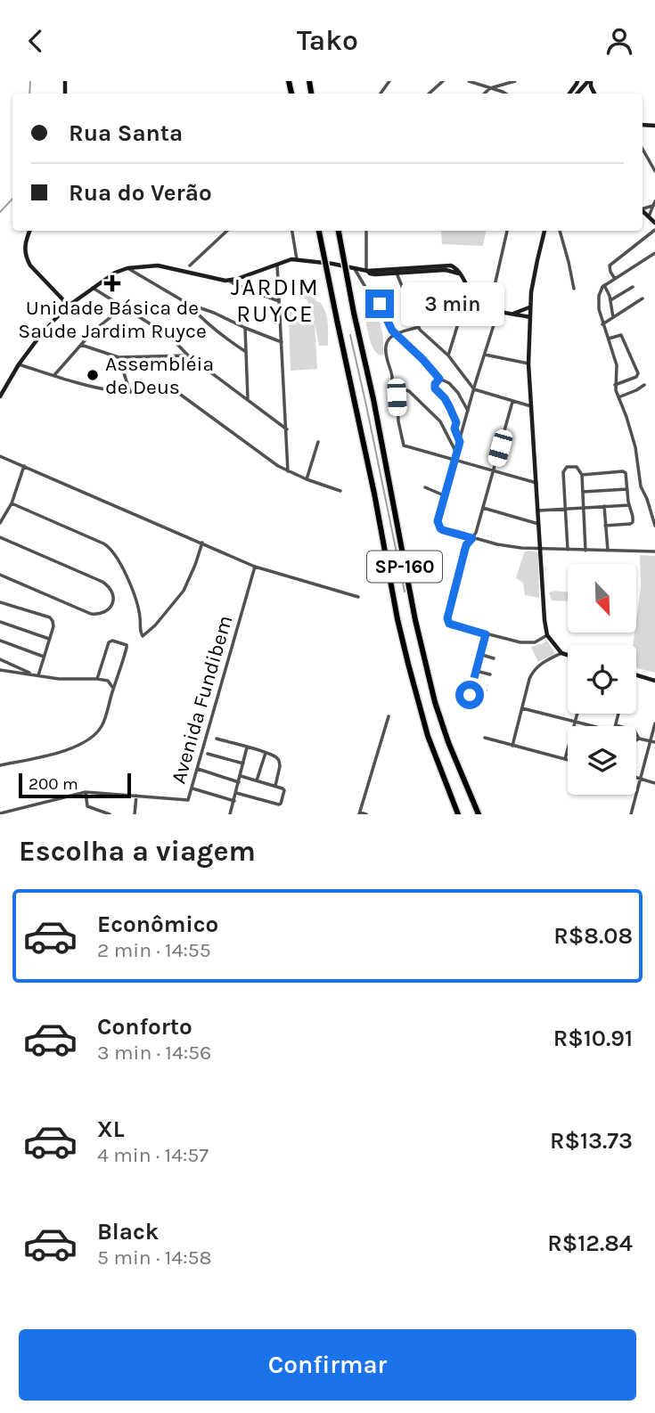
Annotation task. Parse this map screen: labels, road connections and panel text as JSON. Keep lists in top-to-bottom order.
{
  "streets": {
    "highway": ["SP-160"],
    "street": ["Avenida Fundibem"]
  },
  "districts": ["JARDIM RUYCE"],
  "places": {
    "health": ["Unidade Básica de Saúde Jardim Ruyce"],
    "other": ["Assembléia de Deus"]
  },
  "scale_bar": "200 m",
  "north": "bottom right",
  "page": {
    "header": "Tako",
    "banner": ["Rua Santa", "Rua do Verão"],
    "bubble": "3 min",
    "scale": "200 m",
    "heading": "Escolha a viagem",
    "list": [
      {
        "name": "Econômico",
        "note": "2 min · 14:55",
        "value": "R$8.08"
      },
      {
        "name": "Conforto",
        "note": "3 min · 14:56",
        "value": "R$10.91"
      },
      {
        "name": "XL",
        "note": "4 min · 14:57",
        "value": "R$13.73"
      },
      {
        "name": "Black",
        "note": "5 min · 14:58",
        "value": "R$12.84"
      }
    ],
    "buttons": "Confirmar"
  }
}
